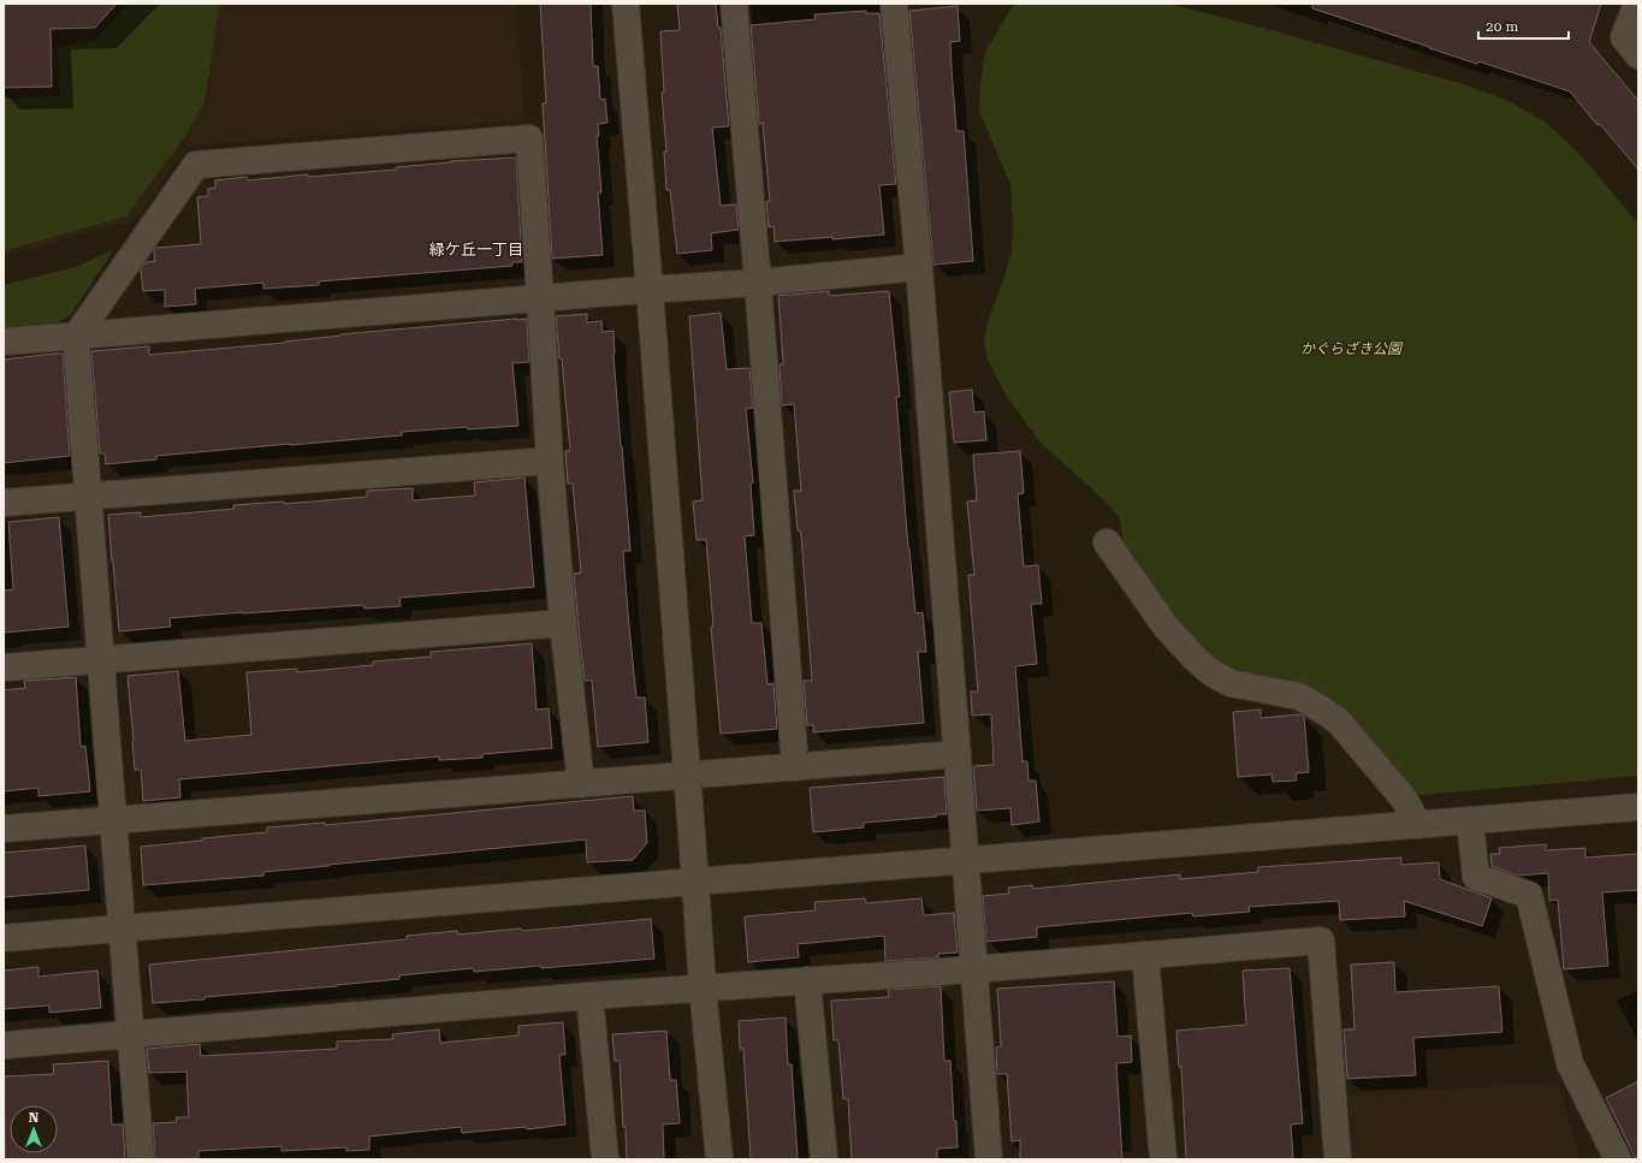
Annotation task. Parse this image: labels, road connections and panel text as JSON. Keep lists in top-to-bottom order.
{
  "districts": ["緑ケ丘一丁目"],
  "parks": ["かぐらざき公園"],
  "scale_bar": "20 m",
  "north": "top"
}
